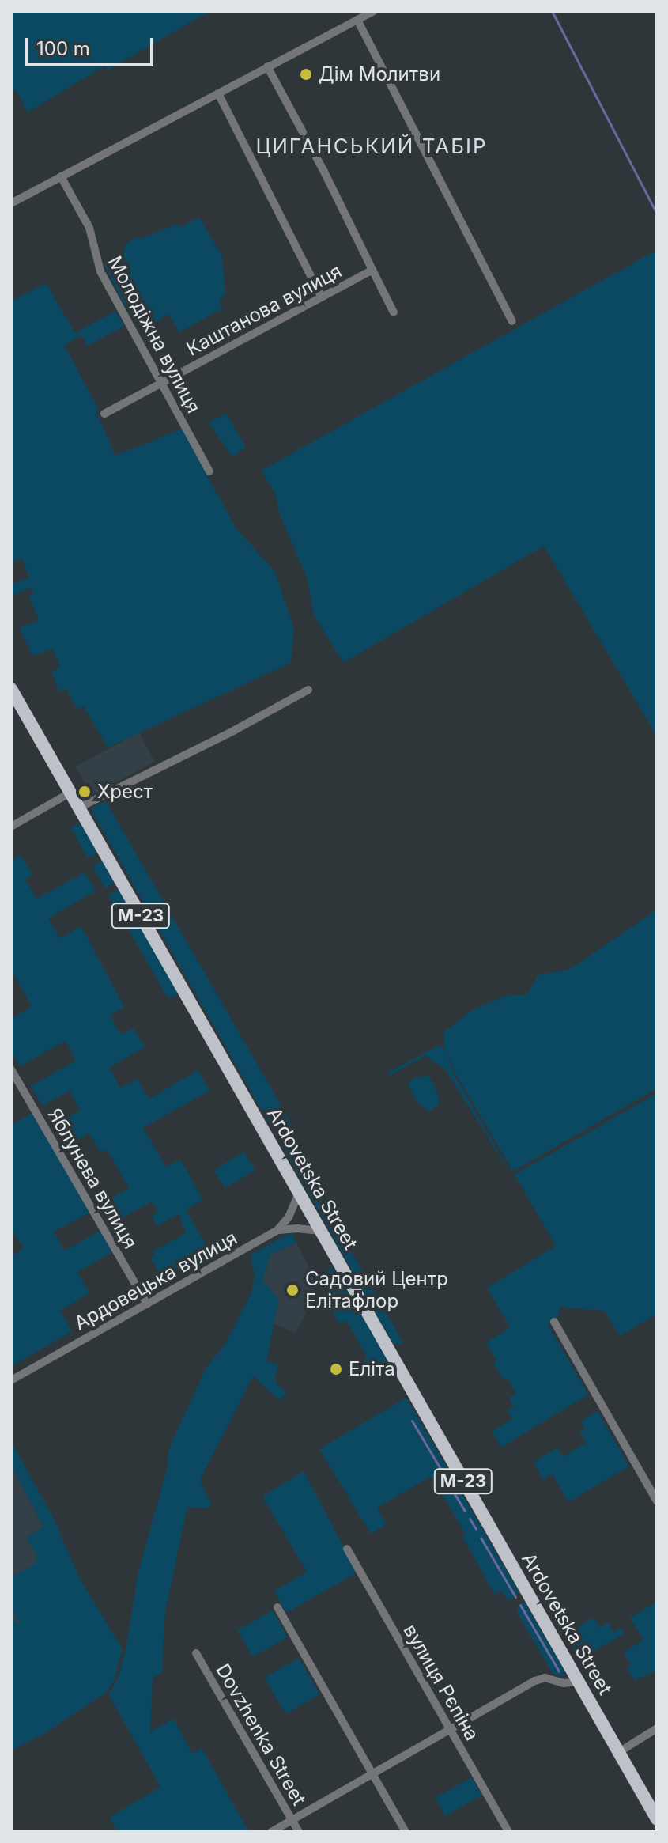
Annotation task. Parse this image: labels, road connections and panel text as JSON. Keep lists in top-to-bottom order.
{
  "streets": {
    "highway": ["М-23", "Ardovetska Street"],
    "street": [
      "Каштанова вулиця",
      "Молодіжна вулиця",
      "Яблунева вулиця",
      "Ардовецька вулиця",
      "вулиця Рєпіна",
      "Dovzhenka Street"
    ]
  },
  "crossings": [
    ["Каштанова вулиця", "Молодіжна вулиця"],
    ["Яблунева вулиця", "Ардовецька вулиця"],
    ["Ardovetska Street", "Ардовецька вулиця"]
  ],
  "districts": ["ЦИГАНСЬКИЙ ТАБІР"],
  "places": [
    "Дім Молитви",
    "Хрест",
    "Садовий Центр Елітафлор",
    "Еліта"
  ],
  "scale_bar": "100 m"
}
